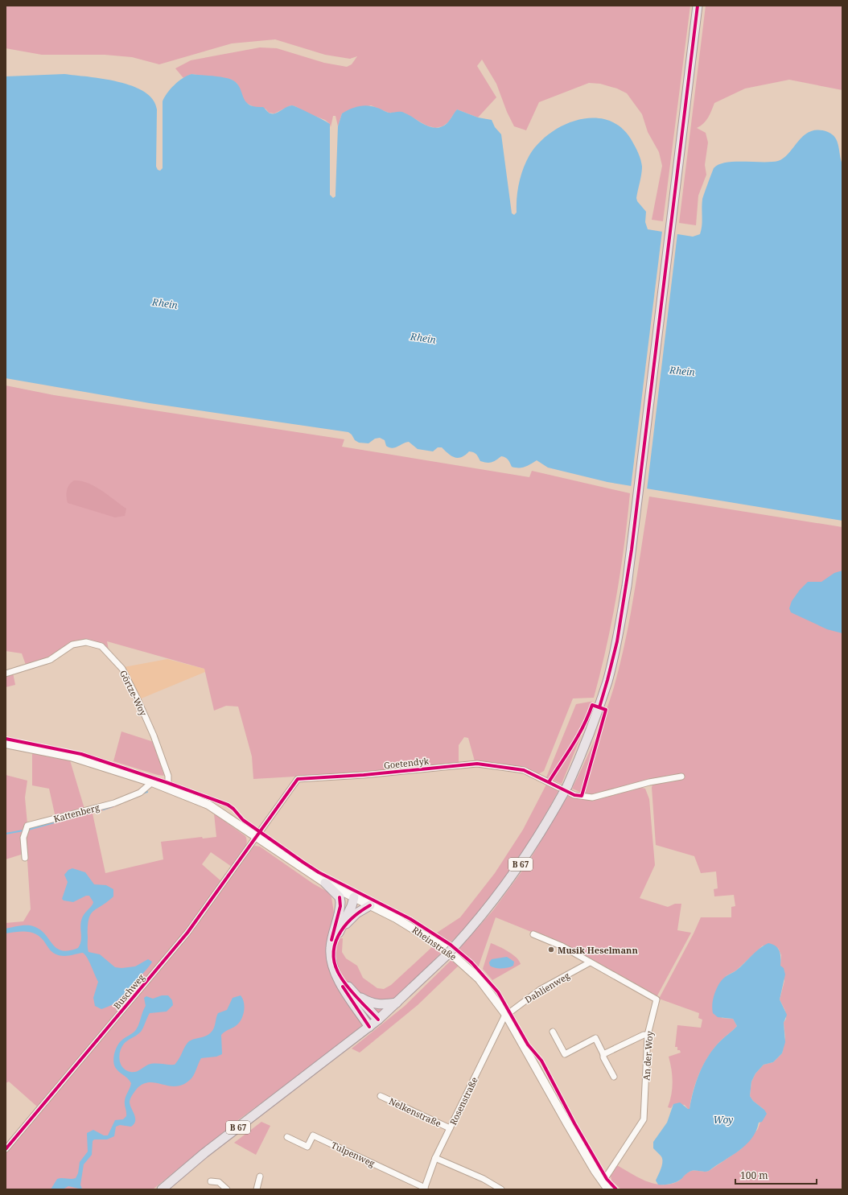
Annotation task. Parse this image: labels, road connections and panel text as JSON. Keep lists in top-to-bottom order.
{
  "streets": {
    "main road": ["B 67", "Rheinstraße"],
    "street": [
      "Görtze-Woy",
      "Goetendyk",
      "Kattenberg",
      "Dahlienweg",
      "Buschweg",
      "An der Woy",
      "Rosenstraße",
      "Nelkenstraße",
      "Tulpenweg"
    ]
  },
  "crossings": [
    ["Görtze-Woy", "Rheinstraße"],
    ["Goetendyk", "Rheinstraße"],
    ["Goetendyk", "Buschweg"],
    ["Kattenberg", "Rheinstraße"],
    ["Rheinstraße", "Dahlienweg"],
    ["Rheinstraße", "Buschweg"],
    ["Rheinstraße", "An der Woy"],
    ["Rheinstraße", "Rosenstraße"],
    ["Dahlienweg", "An der Woy"],
    ["Dahlienweg", "Rosenstraße"],
    ["Rosenstraße", "Nelkenstraße"],
    ["Rosenstraße", "Tulpenweg"]
  ],
  "water": ["Rhein", "Woy"],
  "places": ["Musik Heselmann"],
  "scale_bar": "100 m"
}
